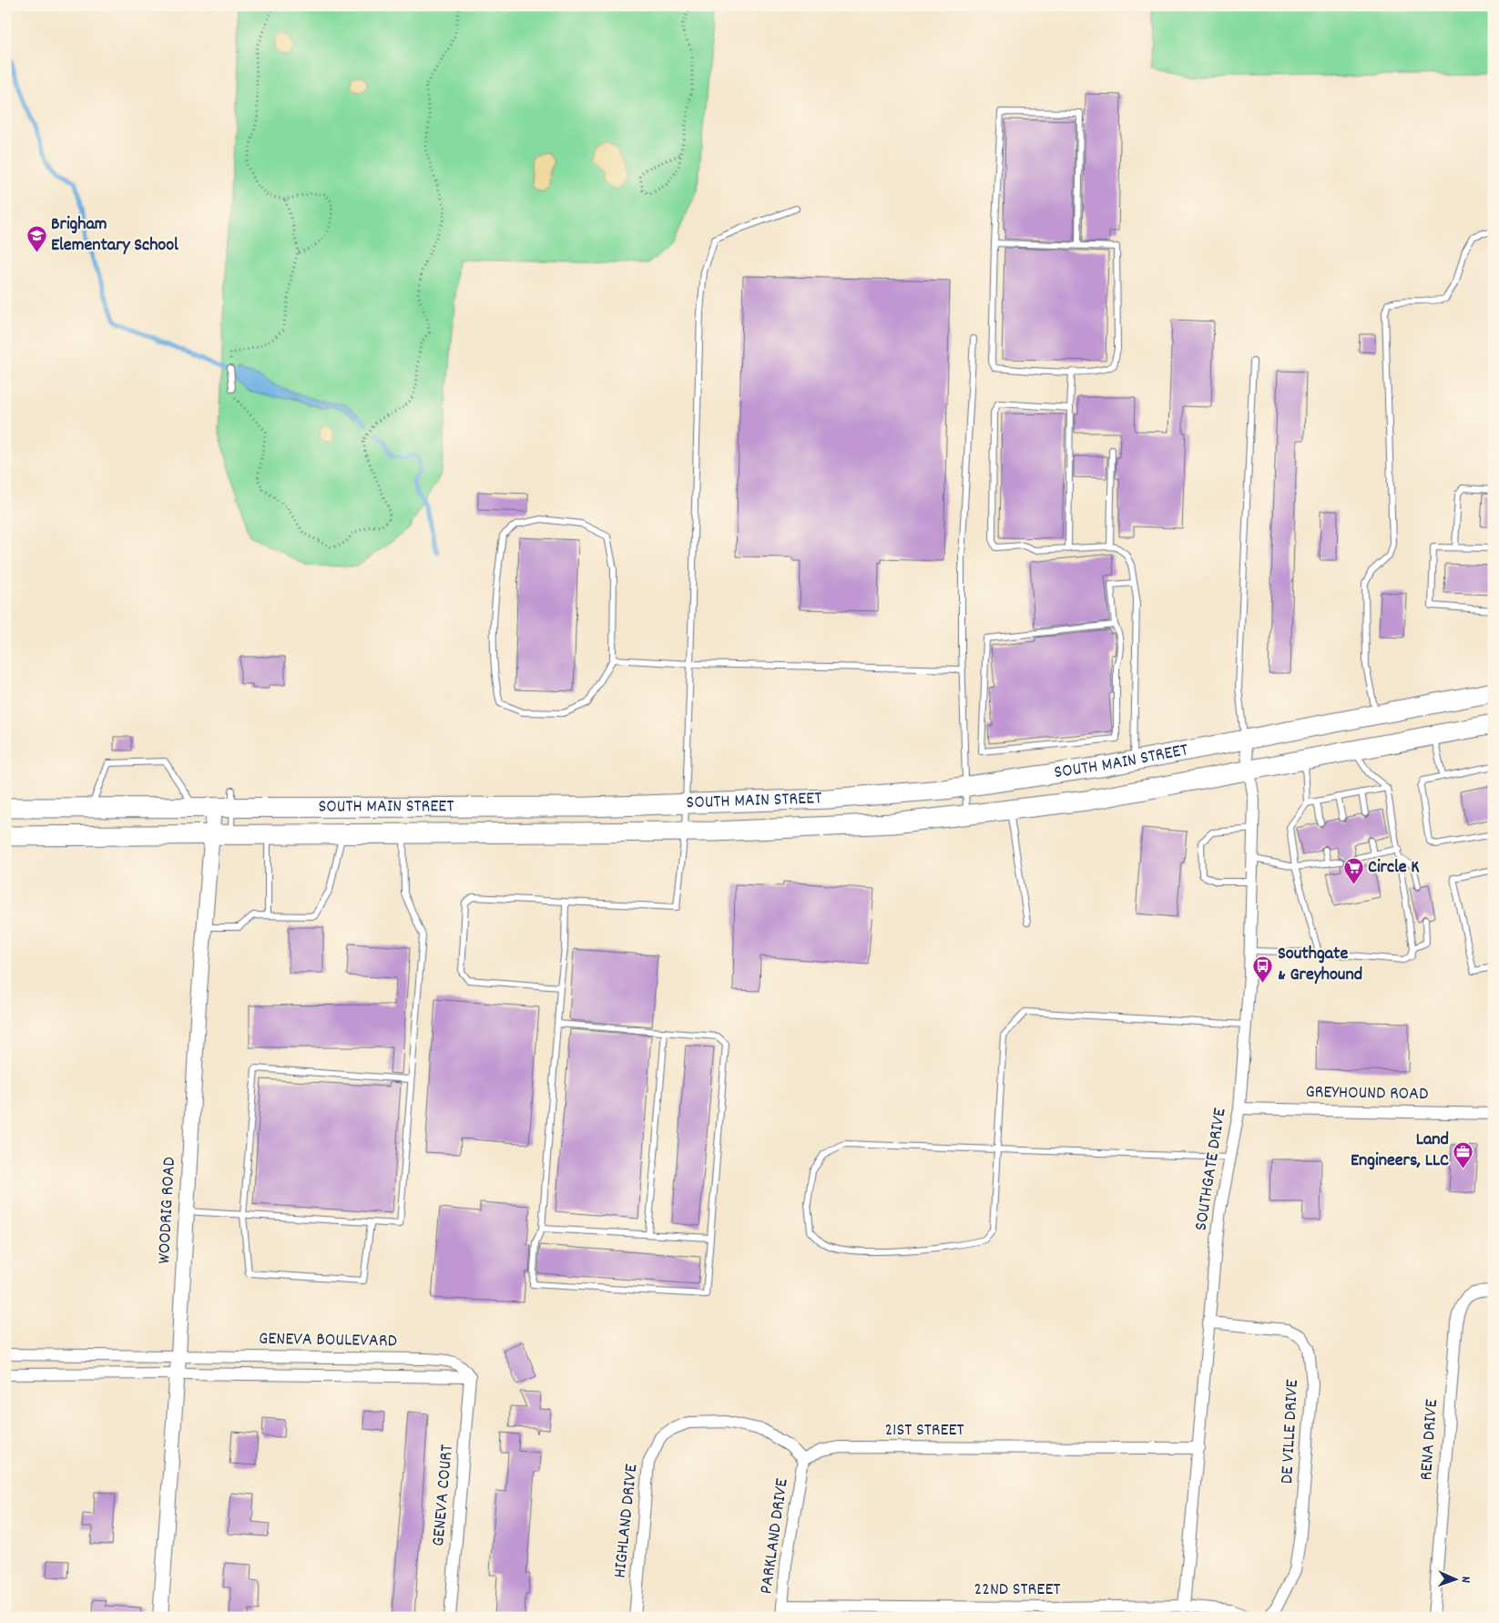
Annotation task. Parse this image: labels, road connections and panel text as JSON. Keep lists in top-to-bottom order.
{
  "streets": {
    "highway": ["SOUTH MAIN STREET"],
    "street": [
      "GREYHOUND ROAD",
      "SOUTHGATE DRIVE",
      "WOODRIG ROAD",
      "GENEVA BOULEVARD",
      "21ST STREET",
      "DE VILLE DRIVE",
      "RENA DRIVE",
      "GENEVA COURT",
      "HIGHLAND DRIVE",
      "PARKLAND DRIVE",
      "22ND STREET"
    ]
  },
  "crossings": [
    ["SOUTH MAIN STREET", "SOUTHGATE DRIVE"],
    ["SOUTH MAIN STREET", "WOODRIG ROAD"],
    ["GREYHOUND ROAD", "SOUTHGATE DRIVE"],
    ["SOUTHGATE DRIVE", "21ST STREET"],
    ["SOUTHGATE DRIVE", "DE VILLE DRIVE"],
    ["SOUTHGATE DRIVE", "22ND STREET"],
    ["WOODRIG ROAD", "GENEVA BOULEVARD"],
    ["GENEVA BOULEVARD", "GENEVA COURT"],
    ["21ST STREET", "HIGHLAND DRIVE"],
    ["21ST STREET", "PARKLAND DRIVE"],
    ["HIGHLAND DRIVE", "PARKLAND DRIVE"],
    ["PARKLAND DRIVE", "22ND STREET"]
  ],
  "places": {
    "school or university": ["Brigham Elementary School"],
    "supermarket": ["Circle K"],
    "bus stop": ["Southgate & Greyhound"],
    "office": ["Land Engineers, LLC"]
  },
  "north": "right"
}
